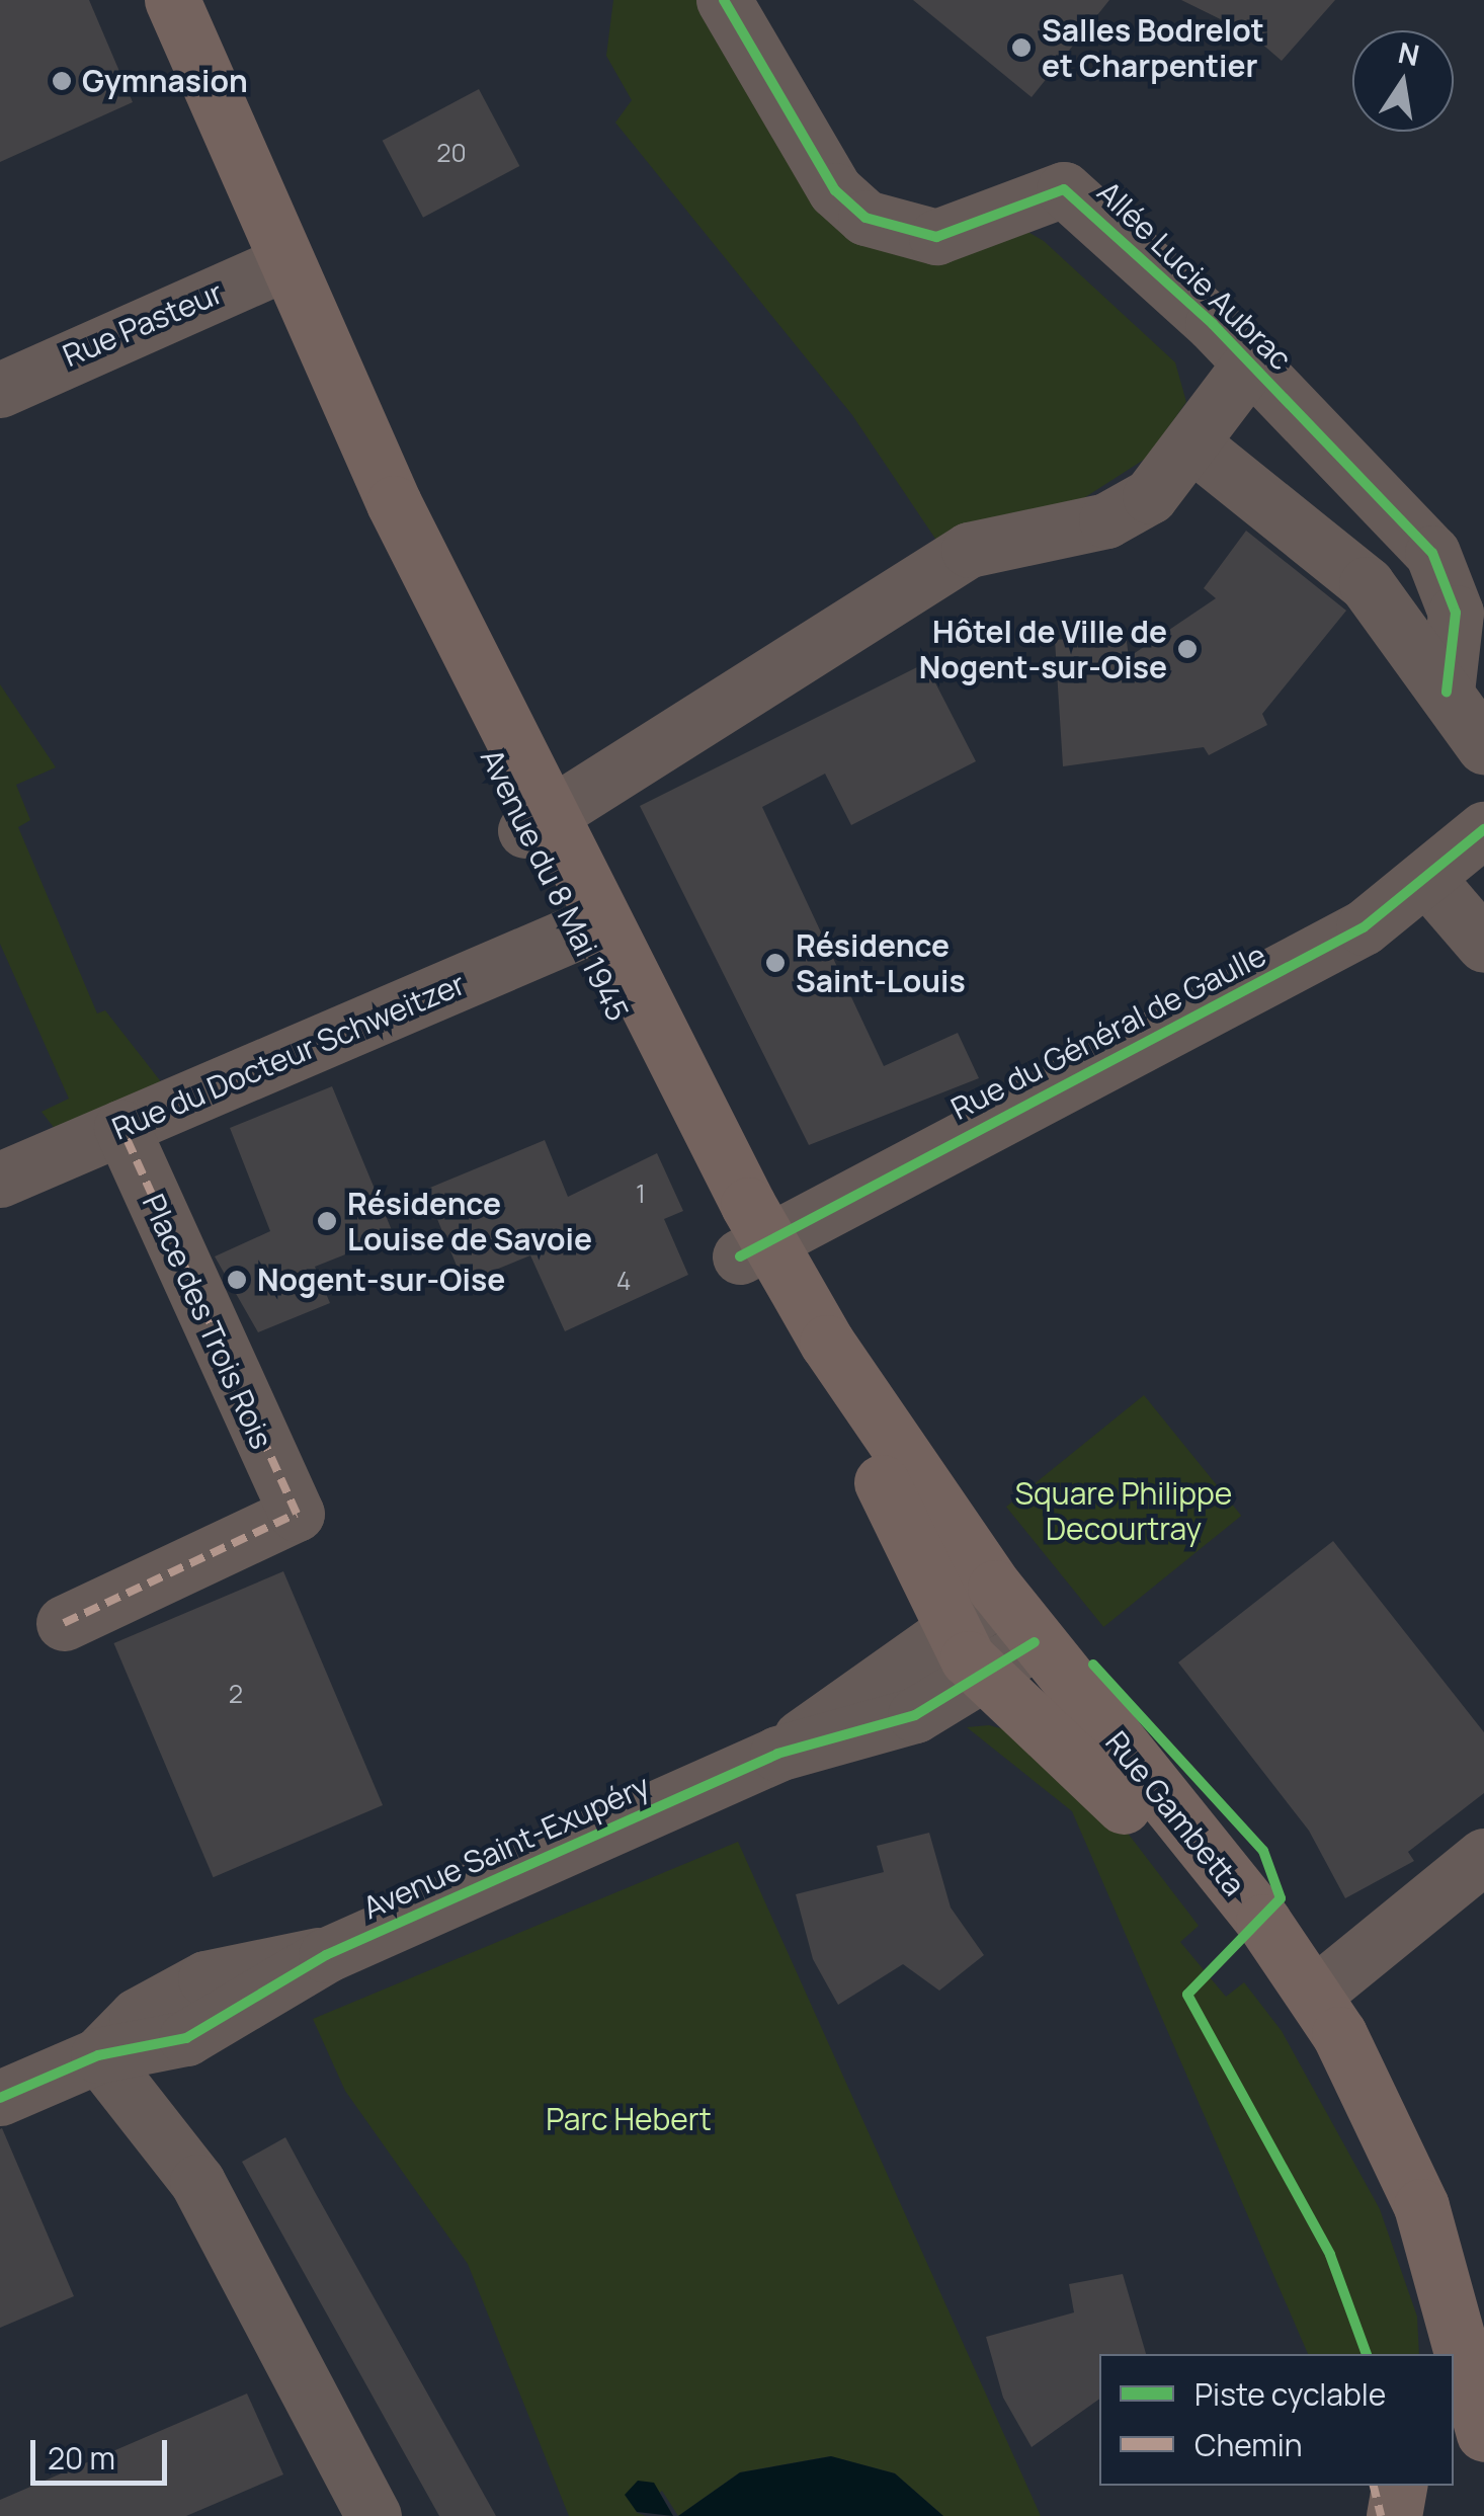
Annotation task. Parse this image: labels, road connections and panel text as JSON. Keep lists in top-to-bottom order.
{
  "streets": {
    "main road": ["Avenue du 8 Mai 1945", "Rue Gambetta"],
    "street": [
      "Allée Lucie Aubrac",
      "Rue Pasteur",
      "Rue du Général de Gaulle",
      "Rue du Docteur Schweitzer",
      "Place des Trois Rois",
      "Avenue Saint-Exupéry"
    ]
  },
  "crossings": [
    ["Allée Lucie Aubrac", "Avenue du 8 Mai 1945"],
    ["Rue Pasteur", "Avenue du 8 Mai 1945"],
    ["Avenue du 8 Mai 1945", "Rue du Général de Gaulle"],
    ["Avenue du 8 Mai 1945", "Rue du Docteur Schweitzer"],
    ["Avenue du 8 Mai 1945", "Rue Gambetta"],
    ["Rue du Général de Gaulle", "Rue Gambetta"],
    ["Rue du Docteur Schweitzer", "Place des Trois Rois"],
    ["Rue Gambetta", "Avenue Saint-Exupéry"]
  ],
  "parks": ["Square Philippe Decourtray", "Parc Hebert"],
  "places": [
    "Salles Bodrelot et Charpentier",
    "Gymnasion",
    "Hôtel de Ville de Nogent-sur-Oise",
    "Résidence Saint-Louis",
    "Résidence Louise de Savoie",
    "Nogent-sur-Oise"
  ],
  "house_numbers": [
    "20",
    "1",
    "4",
    "2"
  ],
  "legend": ["Piste cyclable", "Chemin"],
  "scale_bar": "20 m",
  "north": "top"
}
